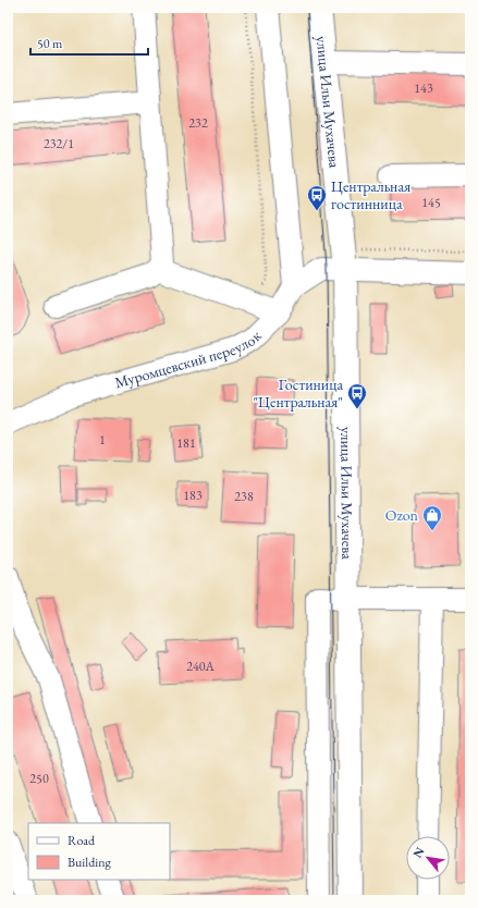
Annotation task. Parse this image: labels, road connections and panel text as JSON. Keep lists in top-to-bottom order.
{
  "streets": {
    "main road": ["улица Ильи Мухачева"],
    "street": ["Муромцевский переулок"]
  },
  "crossings": [
    ["улица Ильи Мухачева", "Муромцевский переулок"]
  ],
  "places": {
    "bus stop": ["Центральная гостинница", "Гостиница \"Центральная\""],
    "shop": ["Ozon"]
  },
  "house_numbers": [
    "143",
    "232",
    "232/1",
    "145",
    "1",
    "181",
    "183",
    "238",
    "240А",
    "250"
  ],
  "legend": ["Road", "Building"],
  "scale_bar": "50 m",
  "north": "top left"
}
